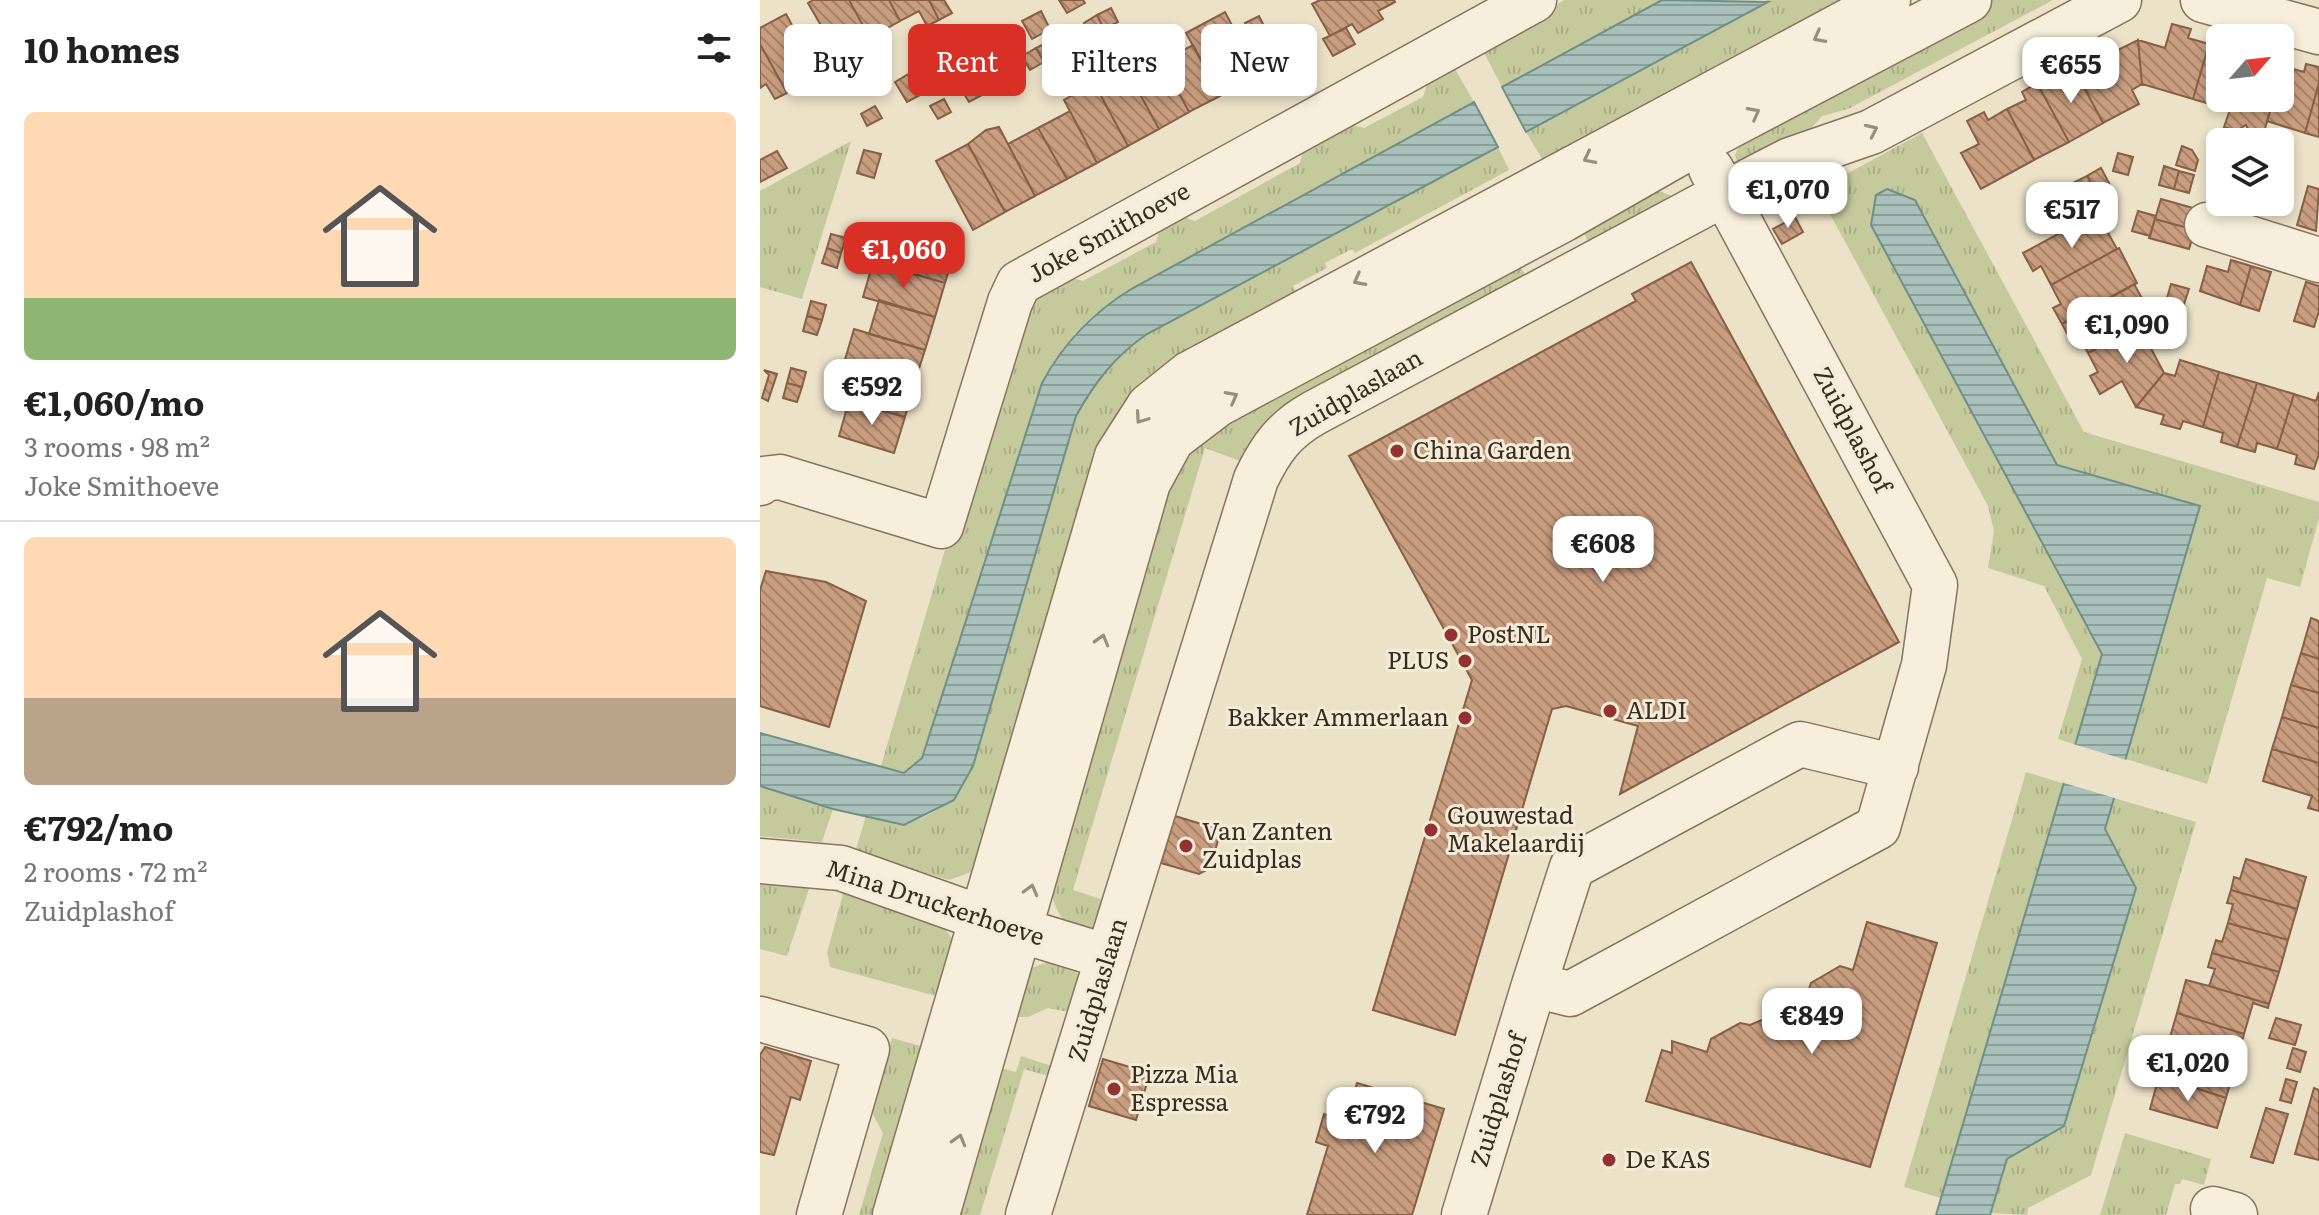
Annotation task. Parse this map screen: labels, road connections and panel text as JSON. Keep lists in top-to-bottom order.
{
  "streets": {
    "street": [
      "Joke Smithoeve",
      "Zuidplaslaan",
      "Zuidplashof",
      "Mina Druckerhoeve"
    ]
  },
  "crossings": [
    ["Zuidplaslaan", "Zuidplashof"],
    ["Zuidplaslaan", "Mina Druckerhoeve"]
  ],
  "places": [
    "China Garden",
    "PostNL",
    "PLUS",
    "ALDI",
    "Bakker Ammerlaan",
    "Gouwestad Makelaardij",
    "Van Zanten Zuidplas",
    "Pizza Mia Espressa",
    "De KAS"
  ],
  "north": "top right",
  "page": {
    "heading": "10 homes",
    "chip": [
      "Buy",
      "Rent",
      "Filters",
      "New"
    ],
    "price": [
      "€655",
      "€1,070",
      "€517",
      "€1,060",
      "€1,090",
      "€592",
      "€608",
      "€849",
      "€1,020",
      "€792"
    ],
    "list": [
      {
        "name": "€1,060/mo",
        "note": "3 rooms · 98 m² · Joke Smithoeve"
      },
      {
        "name": "€792/mo",
        "note": "2 rooms · 72 m² · Zuidplashof"
      }
    ]
  }
}
